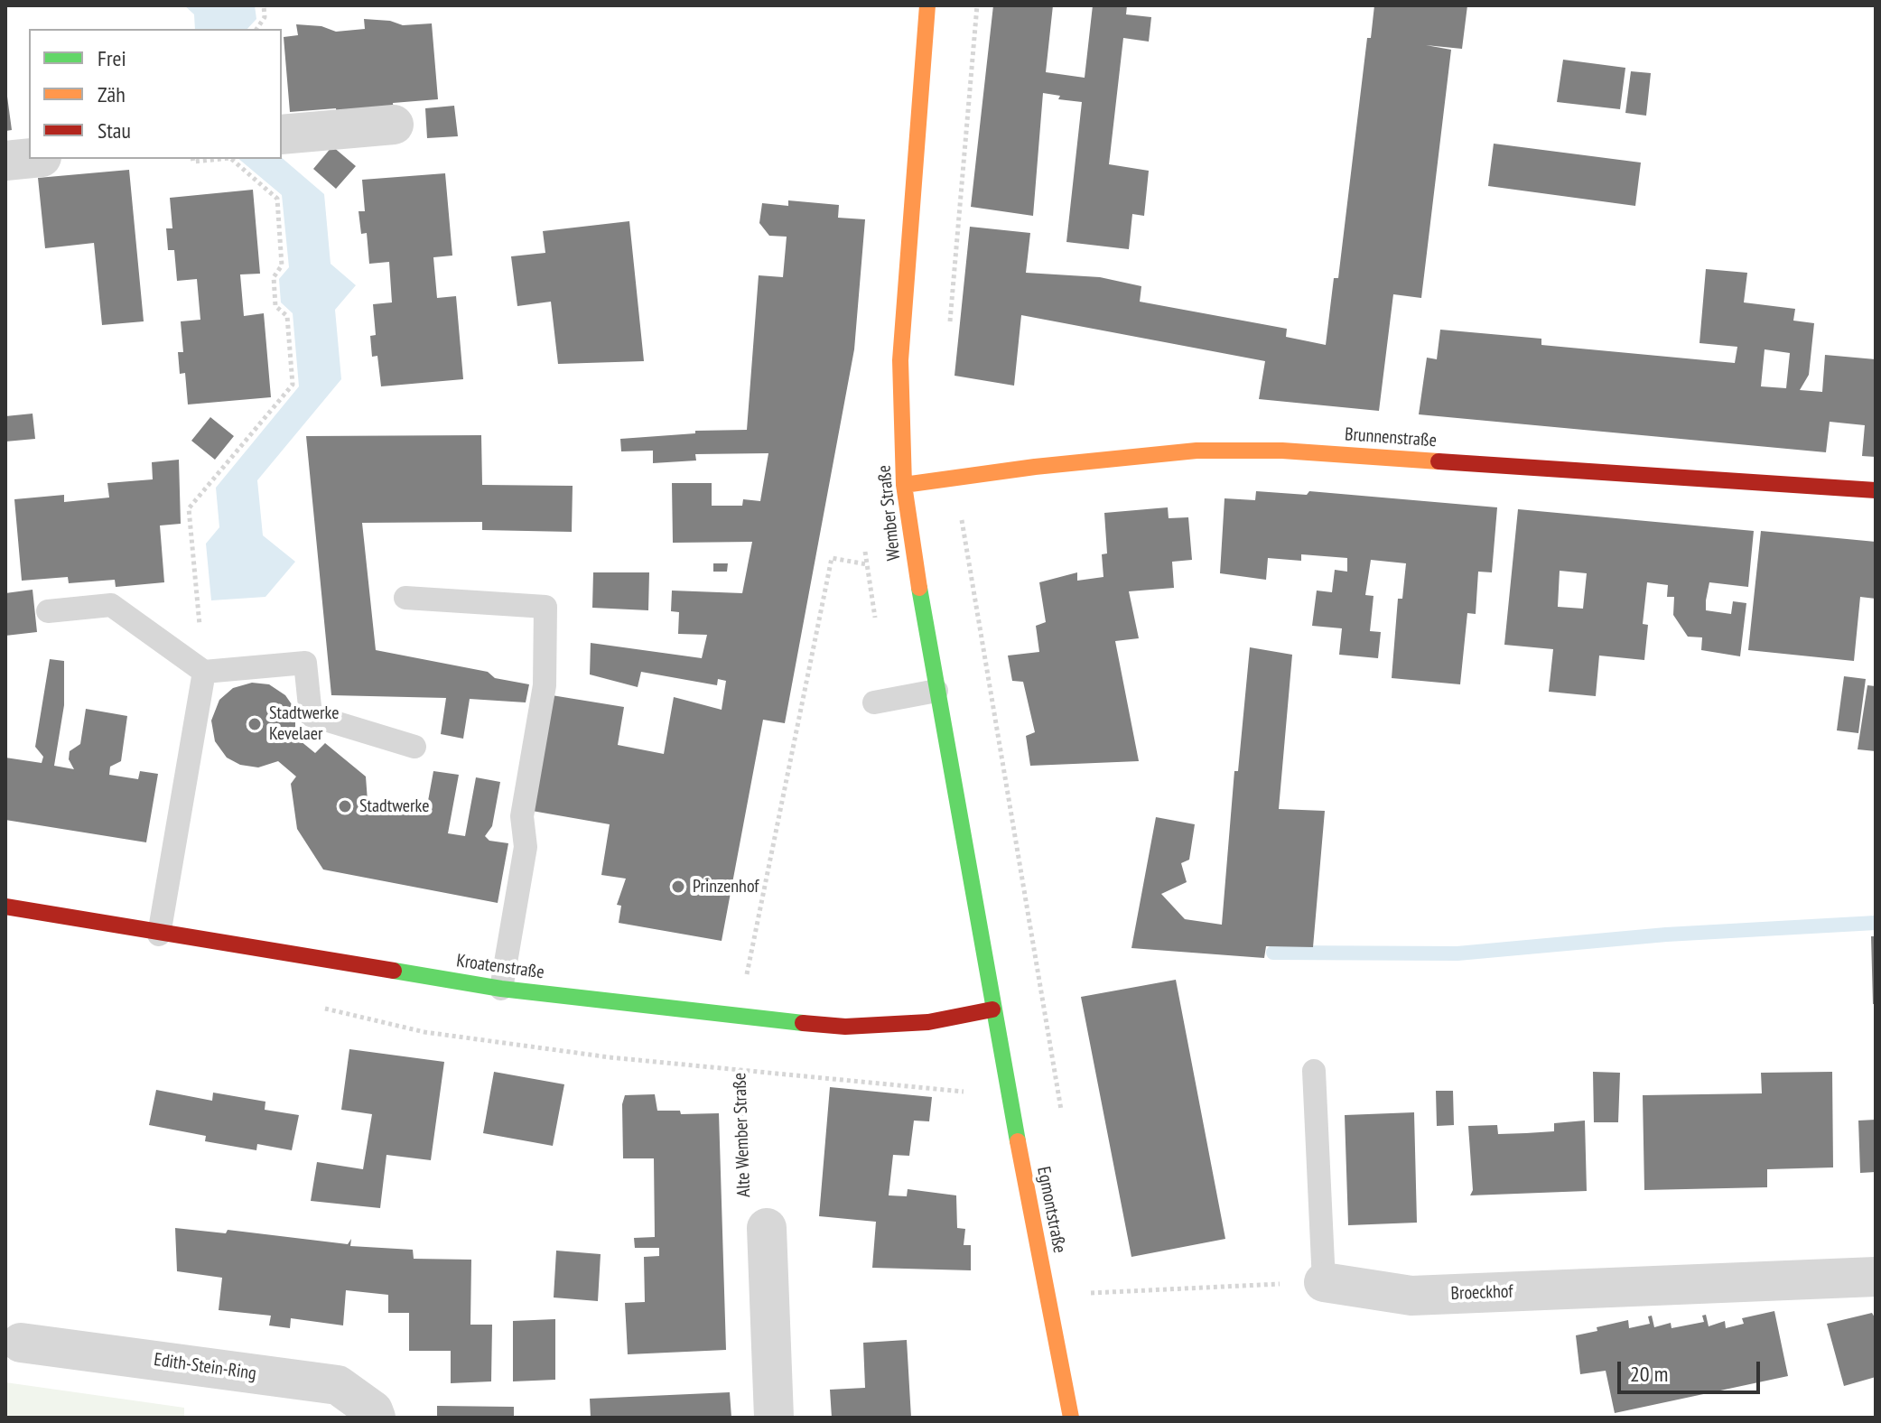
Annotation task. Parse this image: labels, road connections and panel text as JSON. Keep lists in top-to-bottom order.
{
  "streets": {
    "street": [
      "Brunnenstraße",
      "Wember Straße",
      "Kroatenstraße",
      "Egmontstraße",
      "Broeckhof",
      "Edith-Stein-Ring"
    ],
    "path": ["Alte Wember Straße"]
  },
  "crossings": [
    ["Brunnenstraße", "Wember Straße"],
    ["Wember Straße", "Kroatenstraße"],
    ["Wember Straße", "Alte Wember Straße"],
    ["Wember Straße", "Egmontstraße"],
    ["Kroatenstraße", "Alte Wember Straße"],
    ["Kroatenstraße", "Egmontstraße"]
  ],
  "places": ["Stadtwerke Kevelaer", "Stadtwerke", "Prinzenhof"],
  "legend": ["Frei", "Zäh", "Stau"],
  "scale_bar": "20 m"
}
